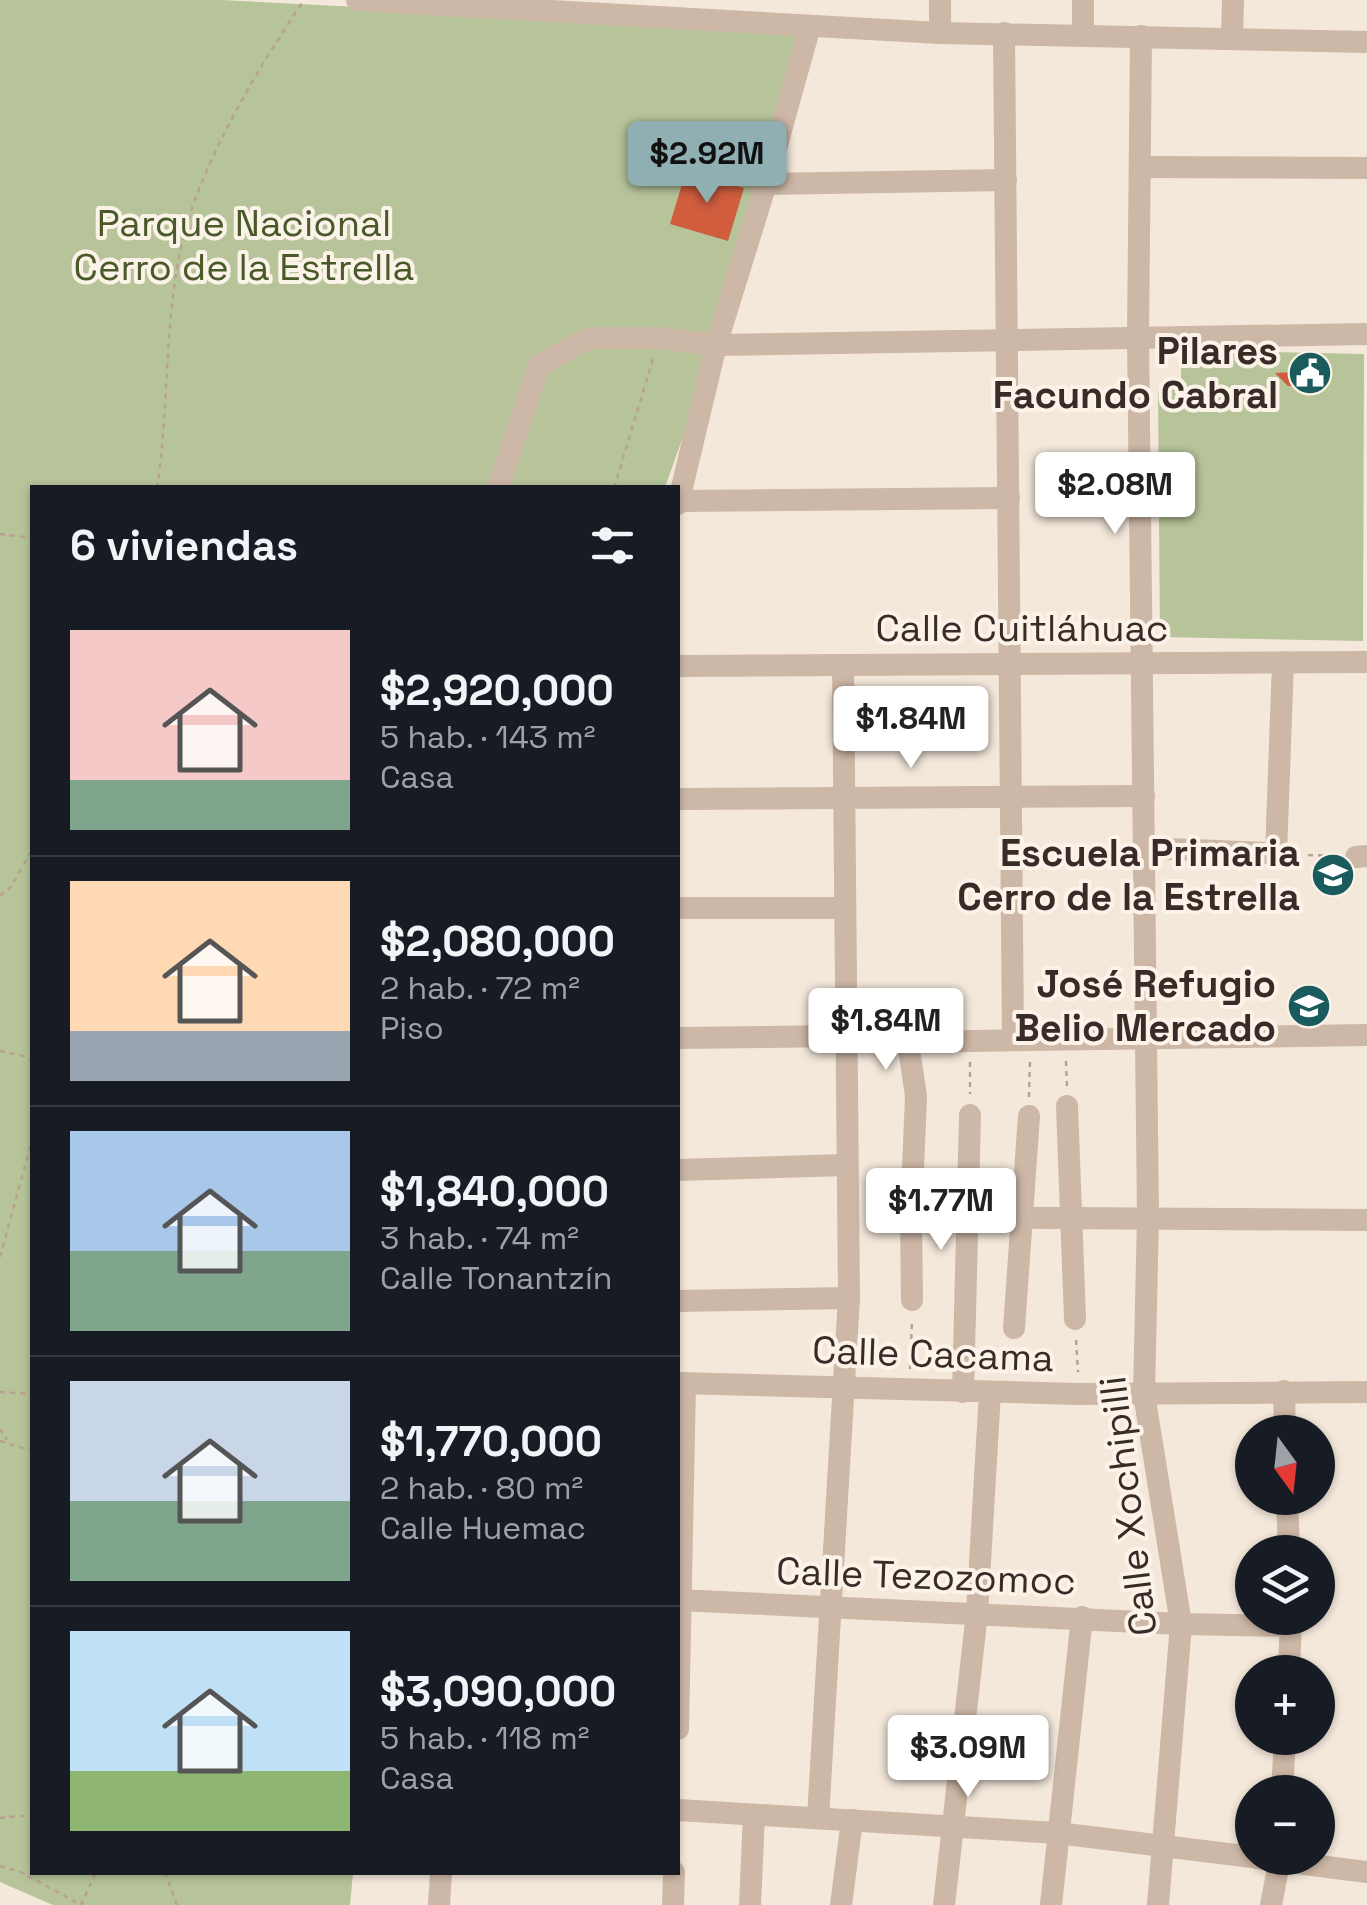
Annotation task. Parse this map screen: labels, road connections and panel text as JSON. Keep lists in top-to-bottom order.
{
  "streets": {
    "street": [
      "Calle Cuitláhuac",
      "Calle Cacama",
      "Calle Xochipilli",
      "Calle Tezozomoc"
    ]
  },
  "crossings": [
    ["Calle Cuitláhuac", "Calle Xochipilli"],
    ["Calle Cacama", "Calle Xochipilli"],
    ["Calle Xochipilli", "Calle Tezozomoc"]
  ],
  "parks": ["Parque Nacional Cerro de la Estrella"],
  "places": {
    "public building": ["Pilares Facundo Cabral"],
    "school or university": ["Escuela Primaria Cerro de la Estrella", "José Refugio Belio Mercado"]
  },
  "north": "bottom",
  "page": {
    "price": [
      "$2.92M",
      "$2.08M",
      "$1.84M",
      "$1.84M",
      "$1.77M",
      "$3.09M"
    ],
    "heading": "6 viviendas",
    "list": [
      {
        "name": "$2,920,000",
        "note": "5 hab. · 143 m² · Casa"
      },
      {
        "name": "$2,080,000",
        "note": "2 hab. · 72 m² · Piso"
      },
      {
        "name": "$1,840,000",
        "note": "3 hab. · 74 m² · Calle Tonantzín"
      },
      {
        "name": "$1,770,000",
        "note": "2 hab. · 80 m² · Calle Huemac"
      },
      {
        "name": "$3,090,000",
        "note": "5 hab. · 118 m² · Casa"
      }
    ],
    "map_buttons": ["+", "−"]
  }
}
